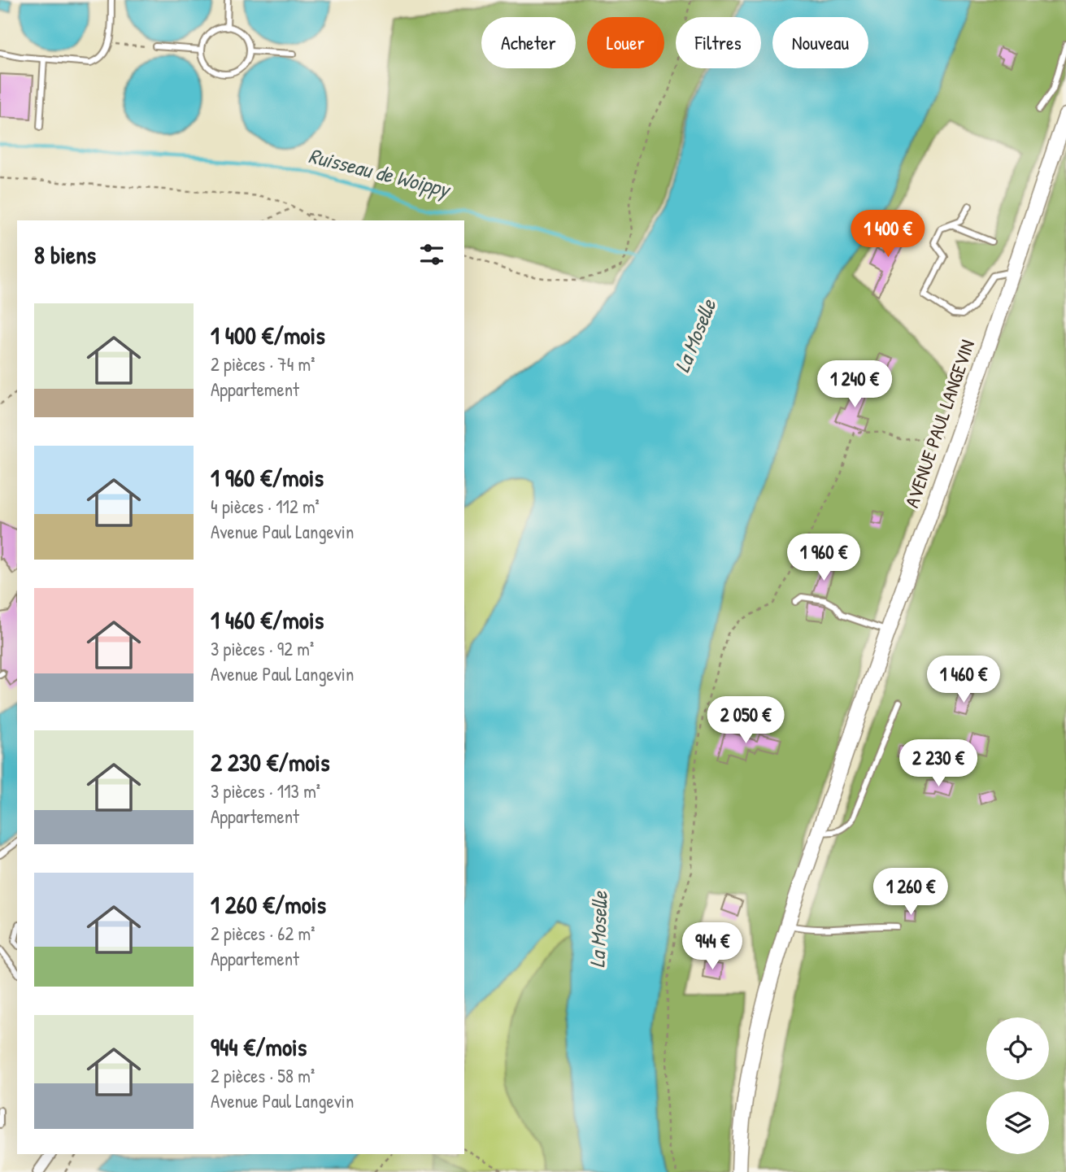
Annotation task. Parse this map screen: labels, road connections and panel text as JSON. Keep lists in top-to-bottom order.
{
  "streets": {
    "main road": ["AVENUE PAUL LANGEVIN"]
  },
  "water": ["Ruisseau de Woippy", "La Moselle"],
  "page": {
    "chip": [
      "Acheter",
      "Louer",
      "Filtres",
      "Nouveau"
    ],
    "price": [
      "1 400 €",
      "1 240 €",
      "1 960 €",
      "1 460 €",
      "2 050 €",
      "2 230 €",
      "1 260 €",
      "944 €"
    ],
    "heading": "8 biens",
    "list": [
      {
        "name": "1 400 €/mois",
        "note": "2 pièces · 74 m² · Appartement"
      },
      {
        "name": "1 960 €/mois",
        "note": "4 pièces · 112 m² · Avenue Paul Langevin"
      },
      {
        "name": "1 460 €/mois",
        "note": "3 pièces · 92 m² · Avenue Paul Langevin"
      },
      {
        "name": "2 230 €/mois",
        "note": "3 pièces · 113 m² · Appartement"
      },
      {
        "name": "1 260 €/mois",
        "note": "2 pièces · 62 m² · Appartement"
      },
      {
        "name": "944 €/mois",
        "note": "2 pièces · 58 m² · Avenue Paul Langevin"
      }
    ]
  }
}
